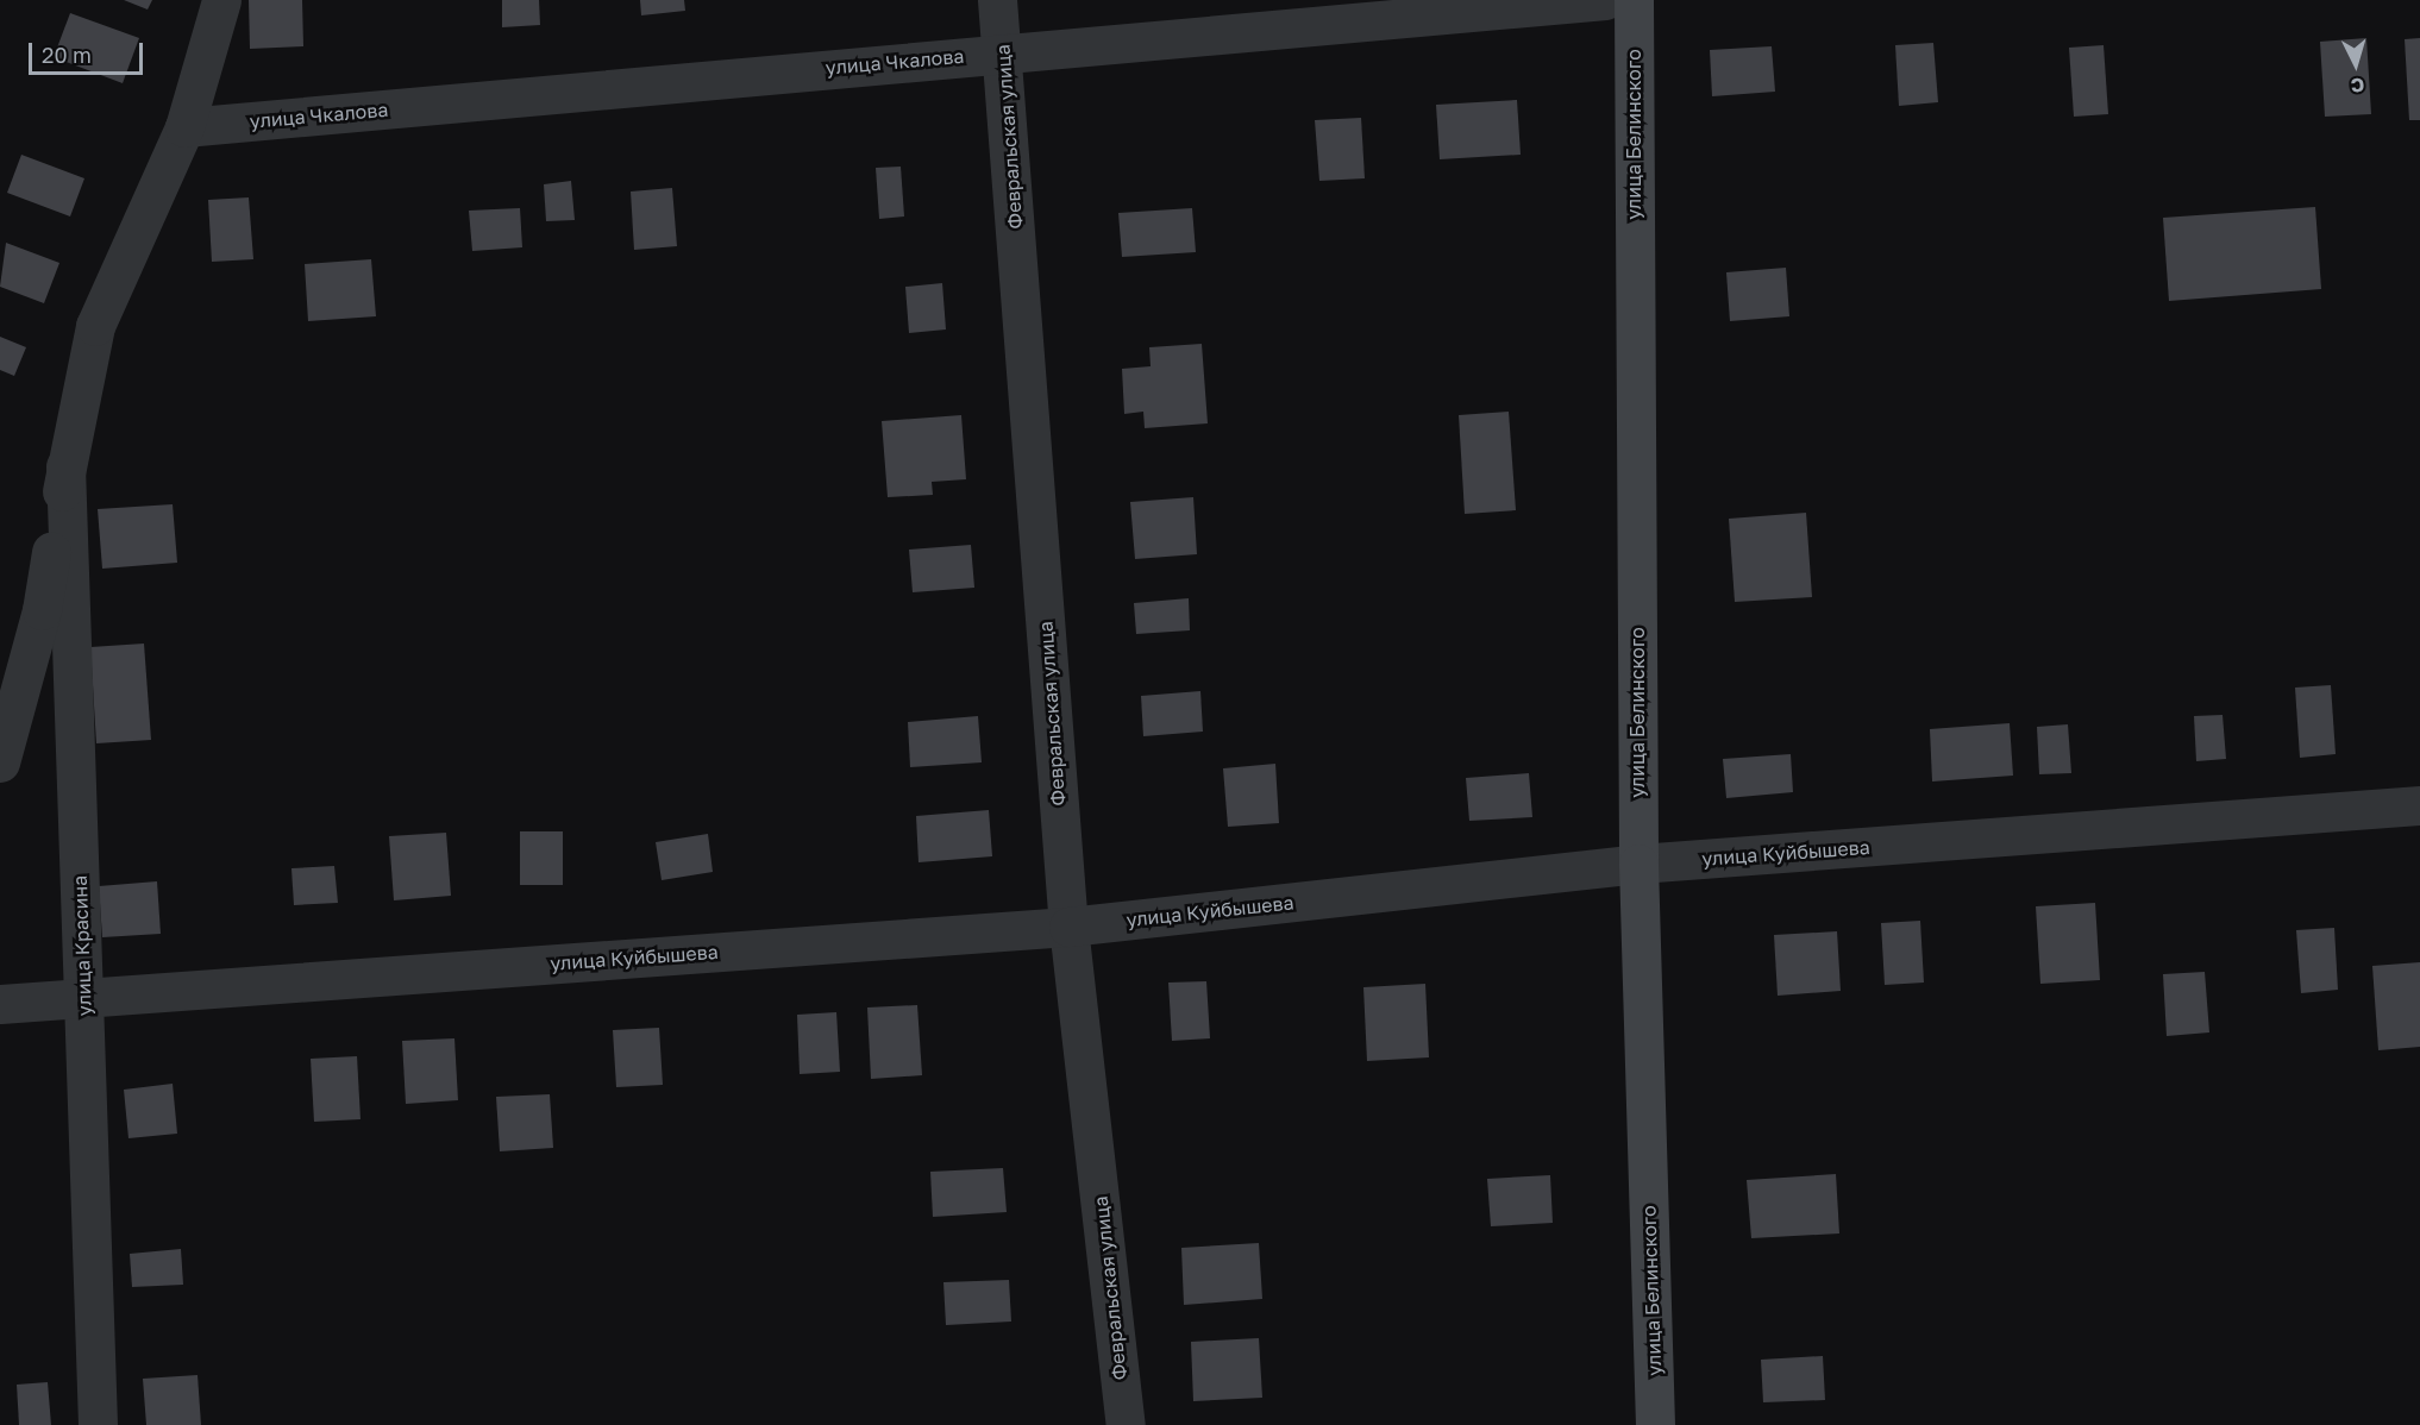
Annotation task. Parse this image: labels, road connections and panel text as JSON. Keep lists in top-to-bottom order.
{
  "streets": {
    "street": [
      "улица Чкалова",
      "улица Белинского",
      "Февральская улица",
      "улица Куйбышева",
      "улица Красина"
    ]
  },
  "crossings": [
    ["улица Чкалова", "Февральская улица"],
    ["улица Белинского", "улица Куйбышева"],
    ["Февральская улица", "улица Куйбышева"],
    ["улица Куйбышева", "улица Красина"]
  ],
  "scale_bar": "20 m",
  "north": "bottom"
}
